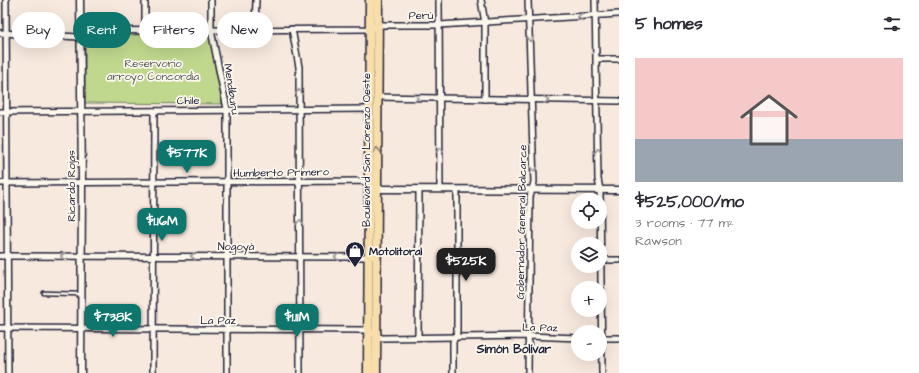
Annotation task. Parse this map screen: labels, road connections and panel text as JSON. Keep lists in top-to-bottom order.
{
  "streets": {
    "main road": ["Boulevard San Lorenzo Oeste"],
    "street": [
      "Perú",
      "Mendiburu",
      "Chile",
      "Humberto Primero",
      "Ricardo Rojas",
      "Gobernador General Balcarce",
      "Nogoyá",
      "La Paz"
    ]
  },
  "crossings": [
    ["Perú", "Mendiburu"],
    ["Perú", "Boulevard San Lorenzo Oeste"],
    ["Perú", "Gobernador General Balcarce"],
    ["Mendiburu", "Chile"],
    ["Mendiburu", "Humberto Primero"],
    ["Mendiburu", "Nogoyá"],
    ["Mendiburu", "La Paz"],
    ["Chile", "Boulevard San Lorenzo Oeste"],
    ["Chile", "Ricardo Rojas"],
    ["Boulevard San Lorenzo Oeste", "Humberto Primero"],
    ["Boulevard San Lorenzo Oeste", "Nogoyá"],
    ["Boulevard San Lorenzo Oeste", "La Paz"],
    ["Humberto Primero", "Ricardo Rojas"],
    ["Ricardo Rojas", "Nogoyá"],
    ["Ricardo Rojas", "La Paz"],
    ["Gobernador General Balcarce", "La Paz"]
  ],
  "one_way": ["Gobernador General Balcarce", "Nogoyá"],
  "districts": ["Simón Bolívar"],
  "parks": ["Reservorio arroyo Concordia"],
  "places": {
    "shop": ["Motolitoral"]
  },
  "page": {
    "heading": "5 homes",
    "chip": [
      "Buy",
      "Rent",
      "Filters",
      "New"
    ],
    "list": [
      {
        "name": "$525,000/mo",
        "note": "3 rooms · 77 m² · Rawson"
      }
    ],
    "price": [
      "$577K",
      "$1.16M",
      "$525K",
      "$738K",
      "$1.11M"
    ],
    "map_buttons": ["+", "−"]
  }
}
